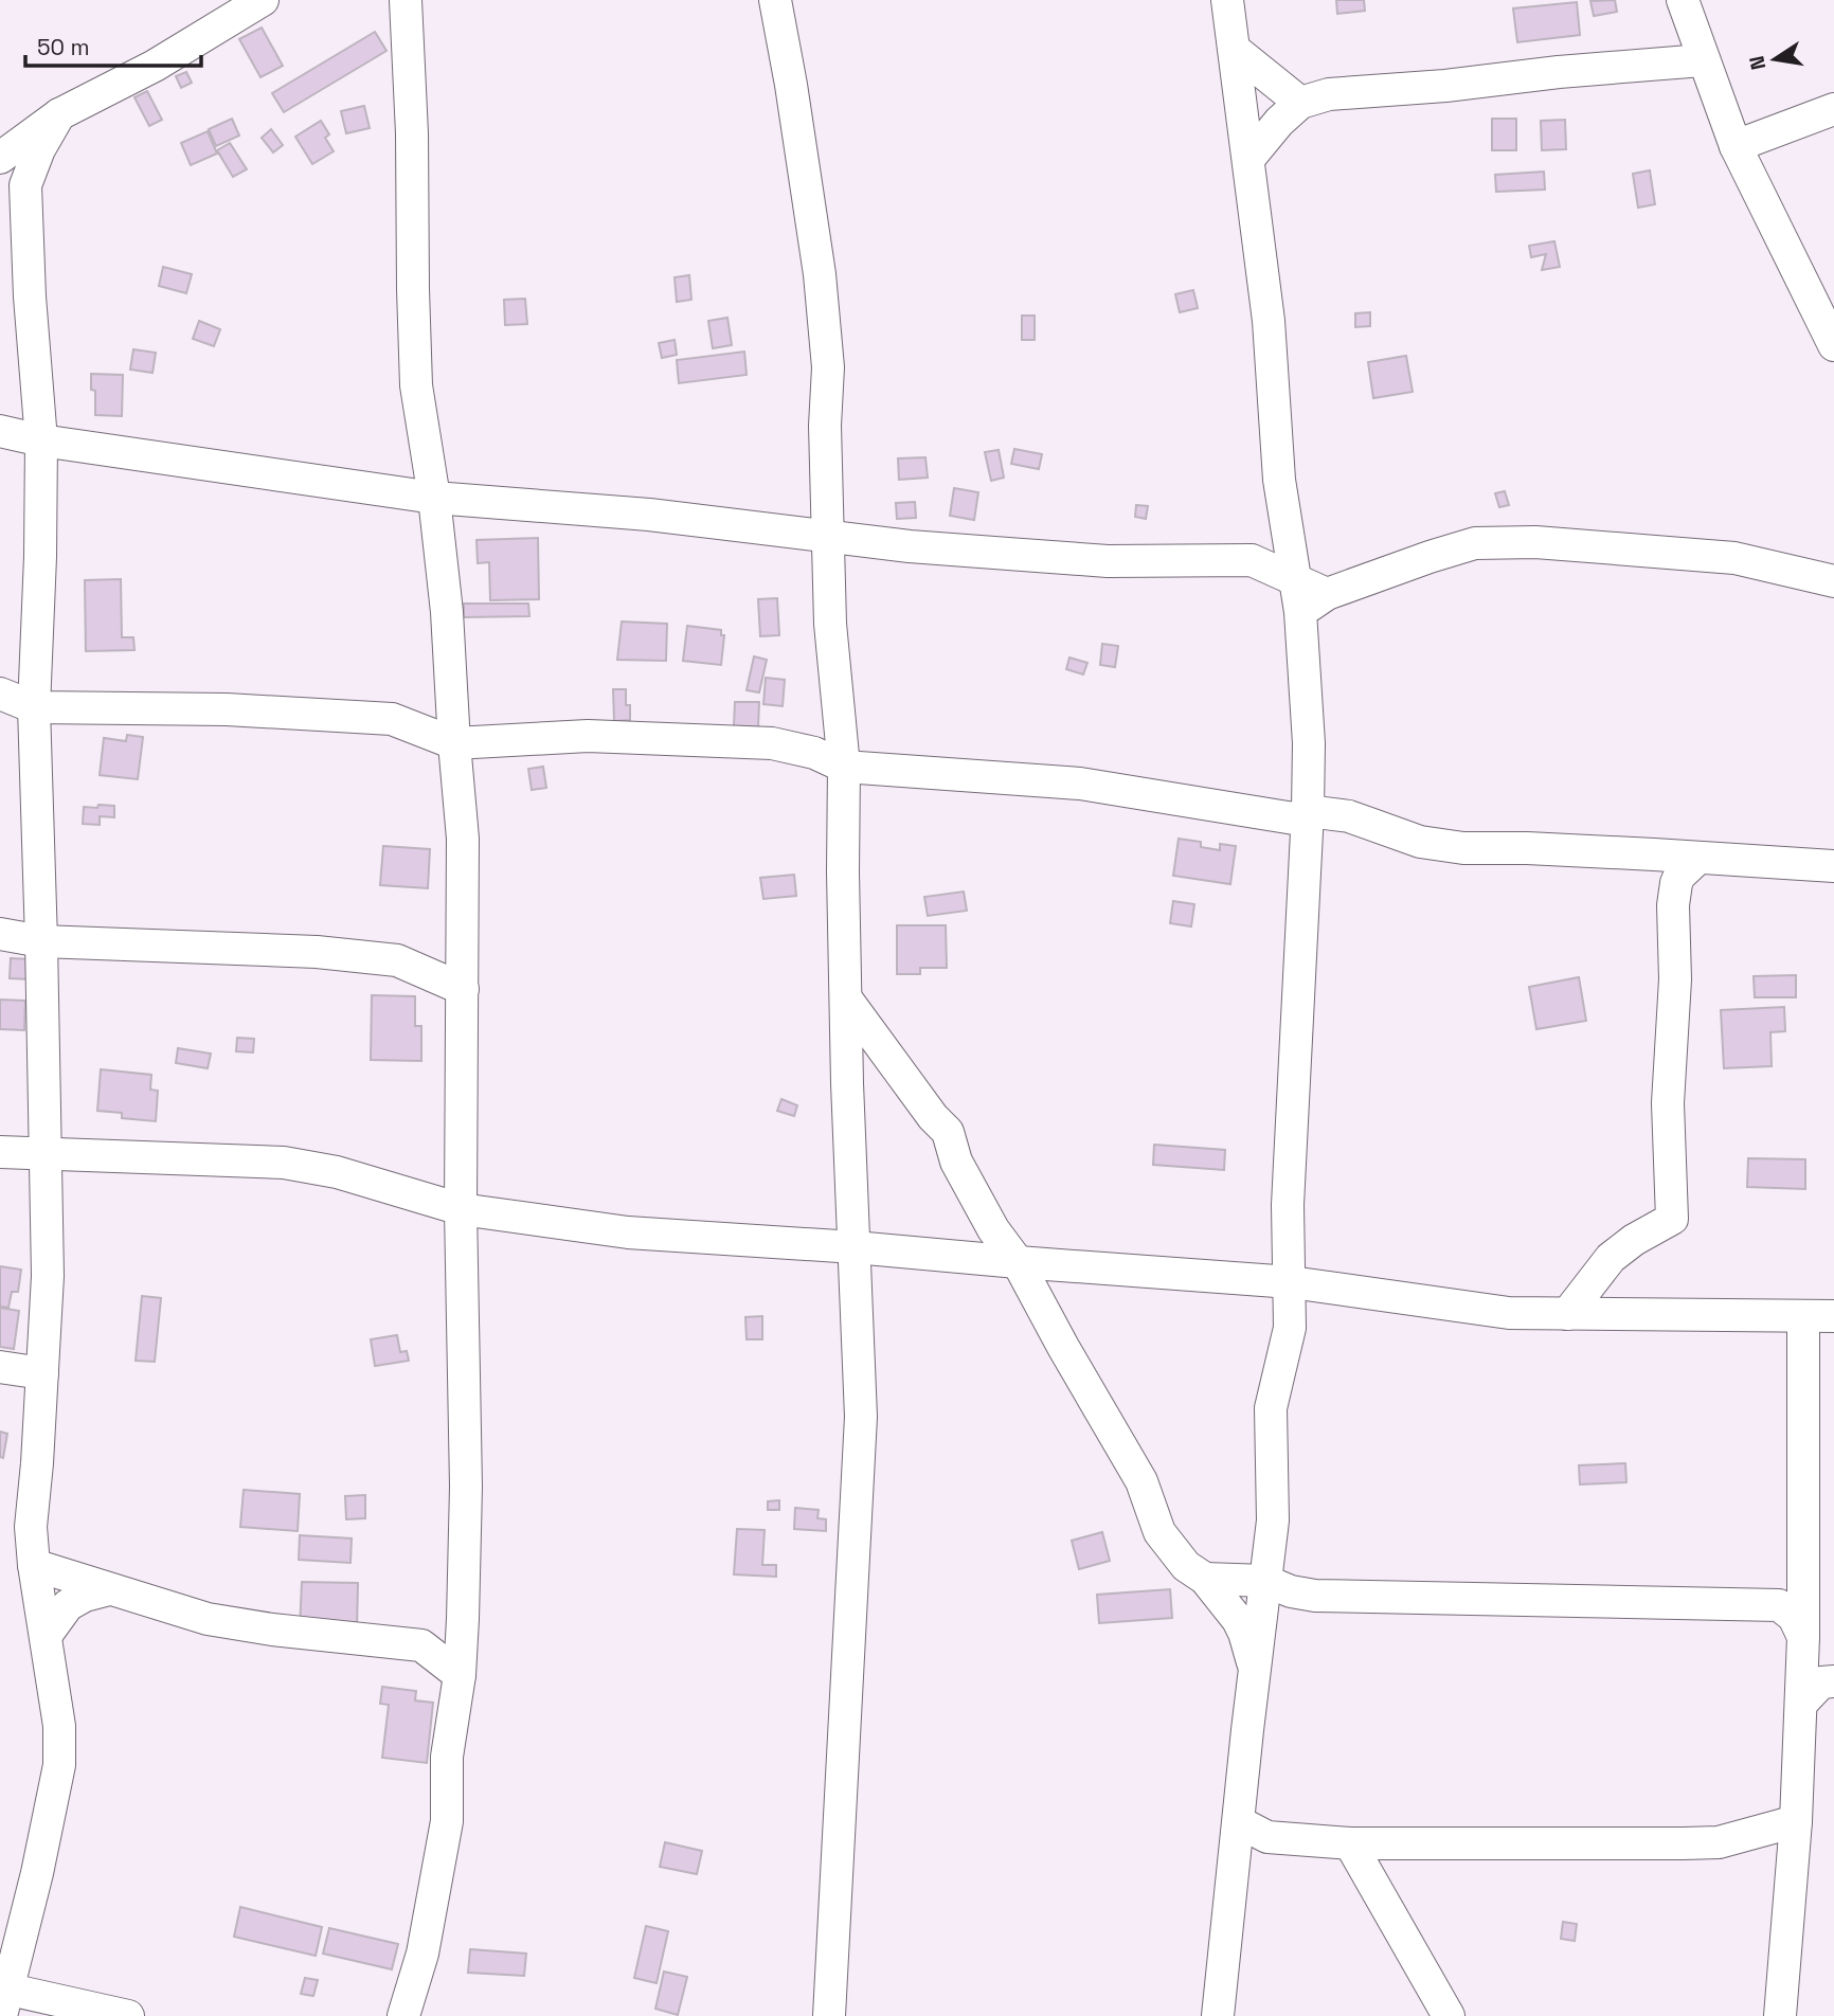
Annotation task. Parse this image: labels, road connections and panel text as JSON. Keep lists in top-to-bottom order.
{
  "scale_bar": "50 m",
  "north": "left"
}
